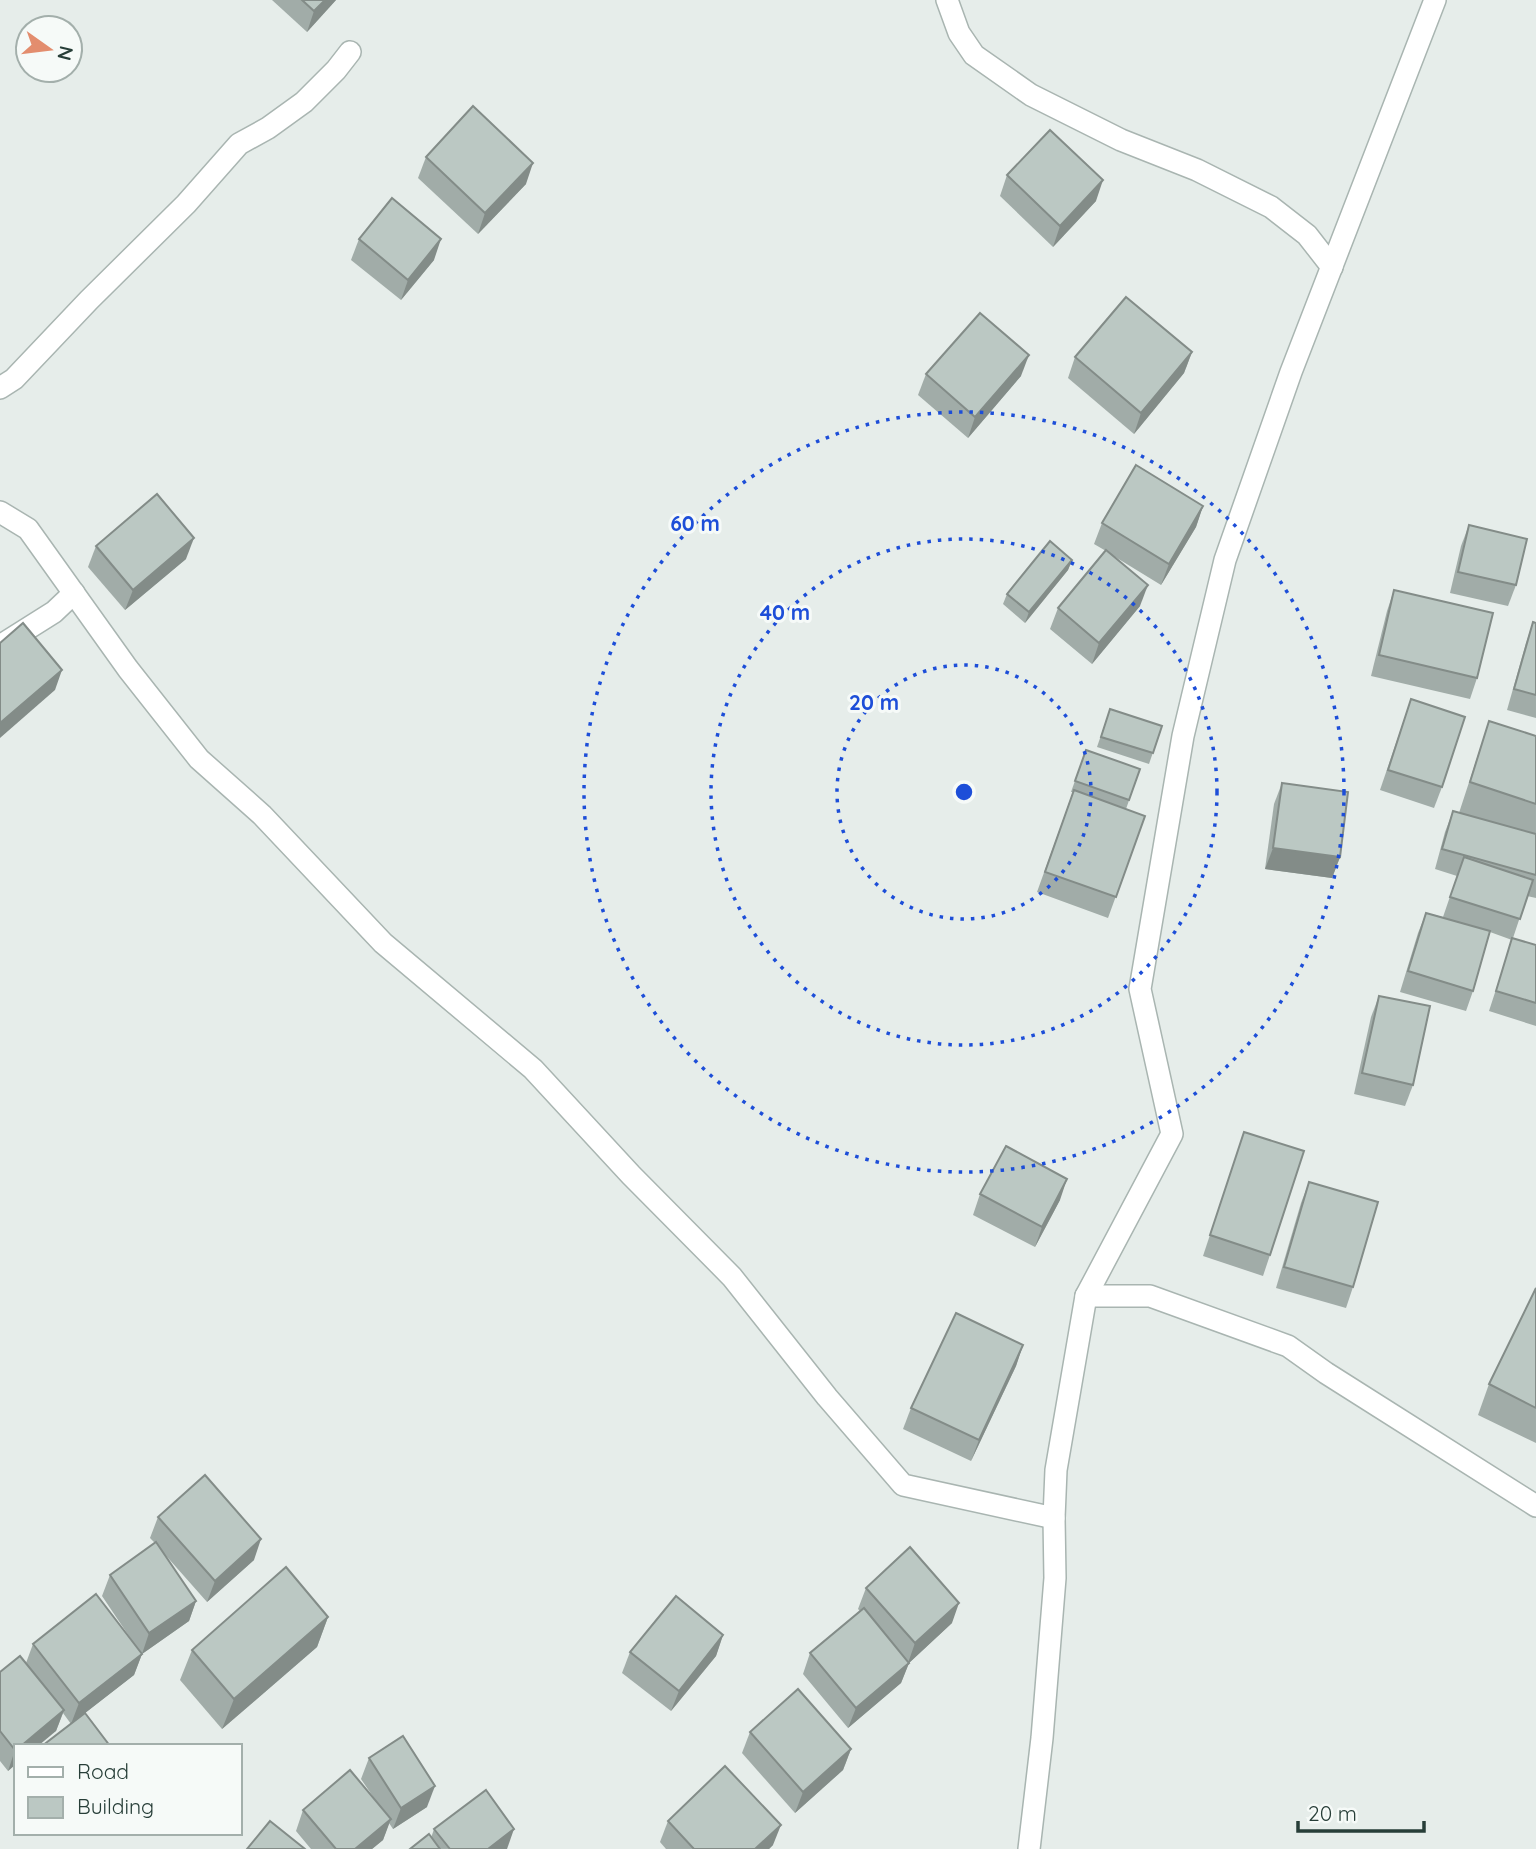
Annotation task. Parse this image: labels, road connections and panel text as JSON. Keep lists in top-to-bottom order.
{
  "legend": ["Road", "Building"],
  "scale_bar": "20 m",
  "north": "right",
  "rings": ["60 m", "40 m", "20 m"]
}
